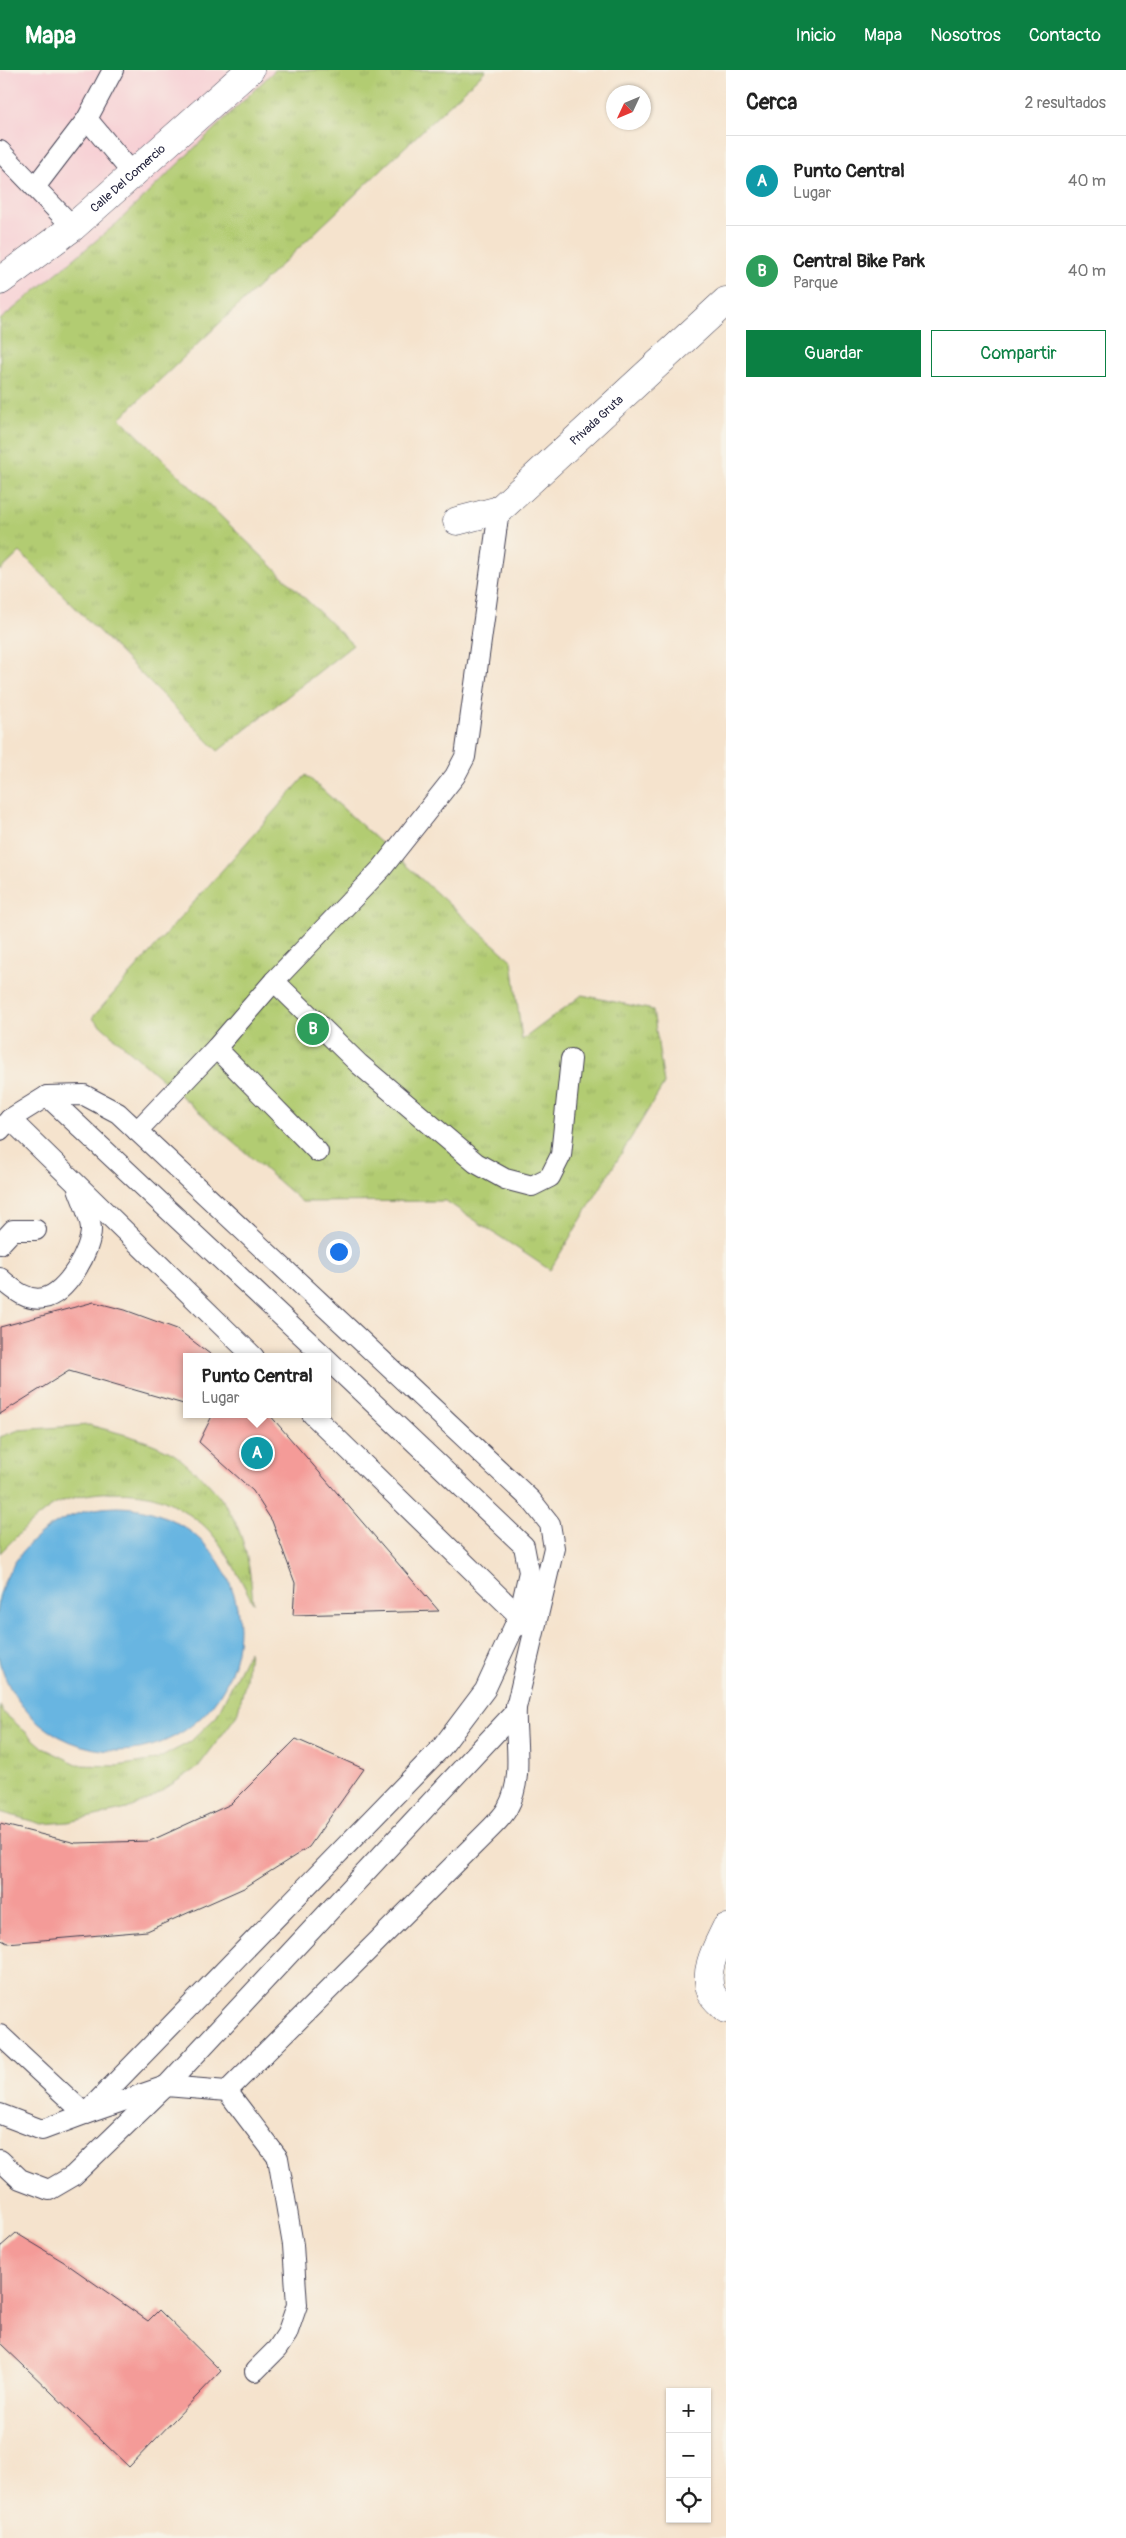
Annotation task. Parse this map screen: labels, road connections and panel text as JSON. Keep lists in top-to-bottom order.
{
  "streets": {
    "street": ["Calle Del Comercio", "Privada Gruta"]
  },
  "north": "bottom left",
  "page": {
    "header": "Mapa",
    "nav": [
      "Inicio",
      "Mapa",
      "Nosotros",
      "Contacto"
    ],
    "heading": ["Cerca", "2 resultados"],
    "list": [
      {
        "mark": "A",
        "name": "Punto Central",
        "note": "Lugar",
        "value": "40 m"
      },
      {
        "mark": "B",
        "name": "Central Bike Park",
        "note": "Parque",
        "value": "40 m"
      }
    ],
    "buttons": ["Guardar", "Compartir"],
    "pins": ["B", "A"],
    "popup": ["Punto Central", "Lugar"],
    "map_buttons": ["+", "−"]
  }
}
